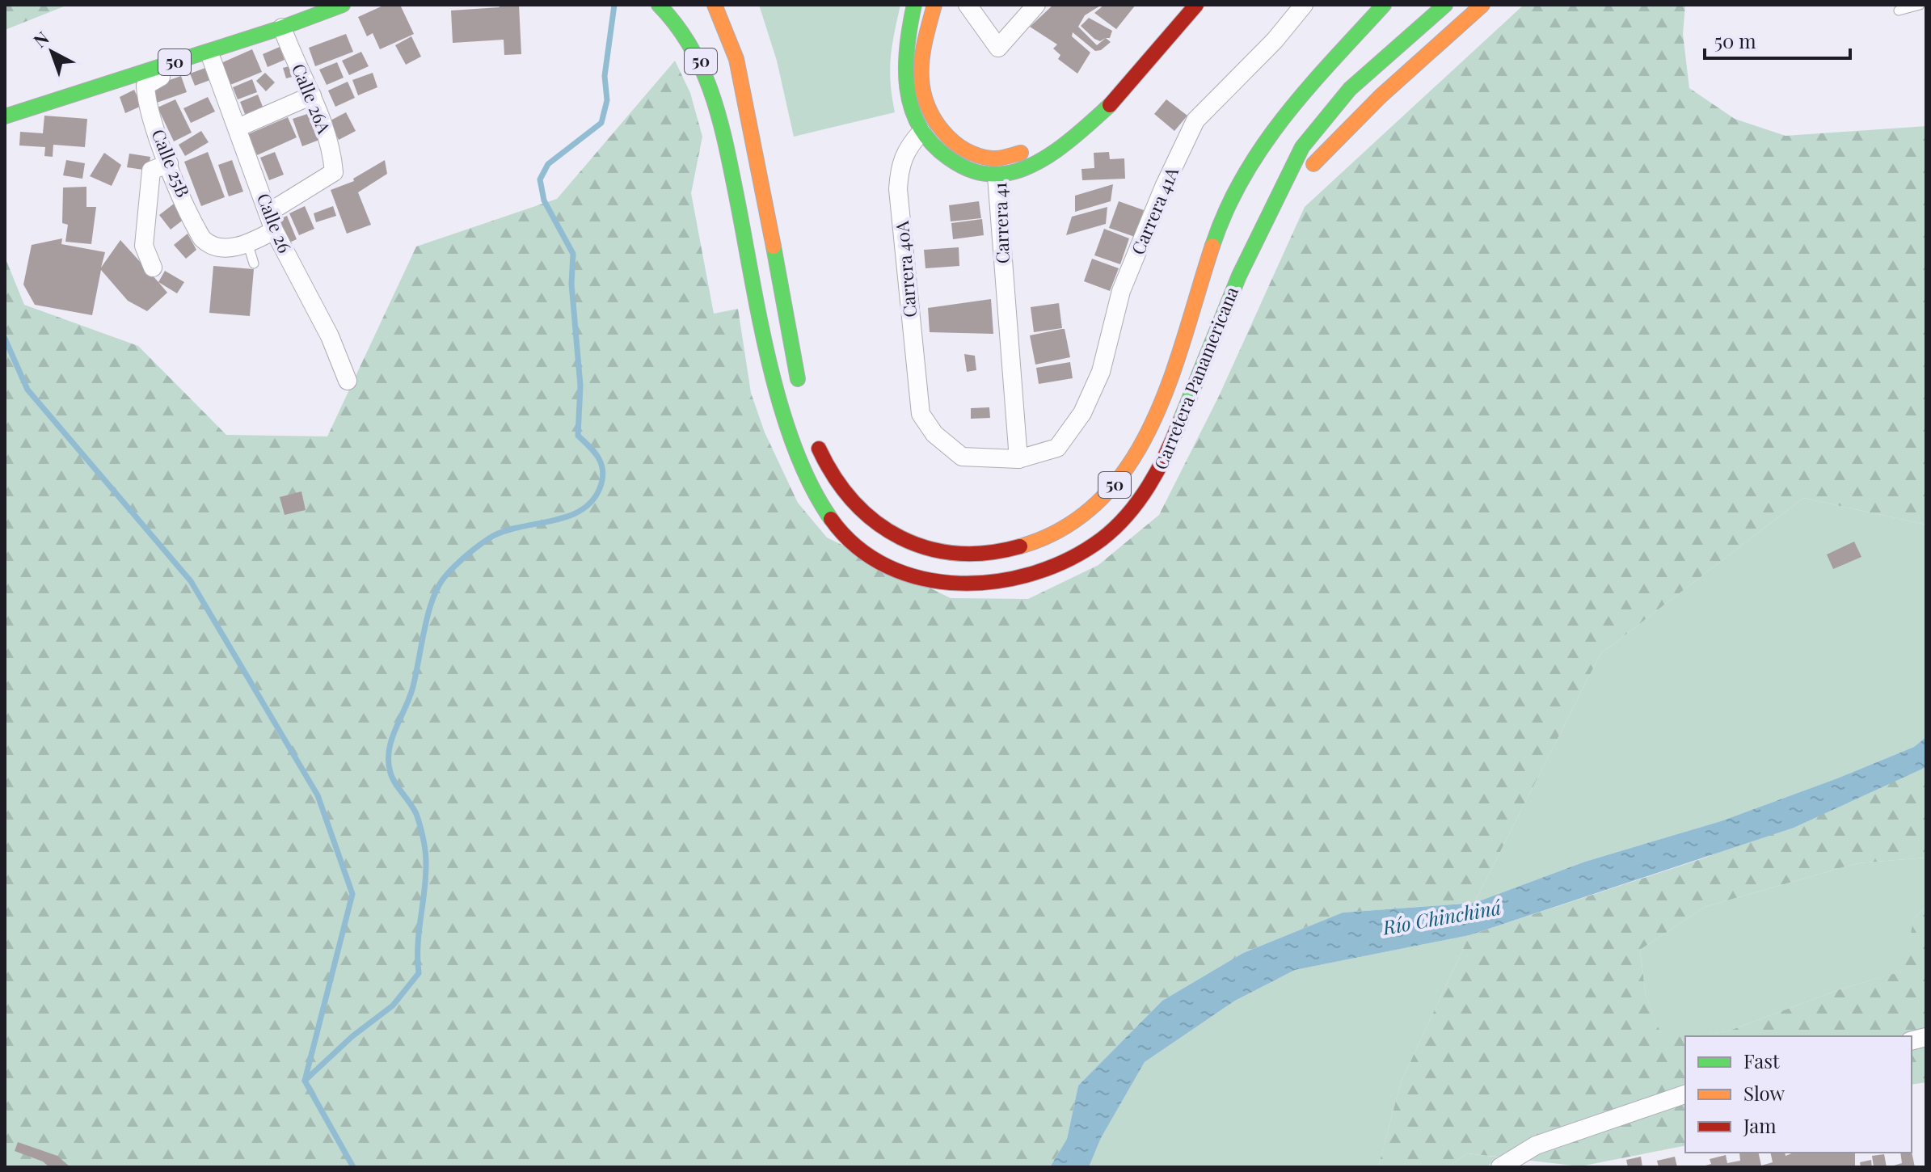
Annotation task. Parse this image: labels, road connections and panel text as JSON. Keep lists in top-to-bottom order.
{
  "streets": {
    "main road": ["50", "Carrera 41", "Carretera Panamericana"],
    "street": [
      "Calle 26A",
      "Calle 25B",
      "Carrera 41A",
      "Calle 26",
      "Carrera 40A"
    ]
  },
  "crossings": [
    ["50", "Calle 26A"],
    ["Calle 26A", "Calle 26"],
    ["Calle 25B", "Calle 26"],
    ["Carrera 41A", "Carrera 41"],
    ["Carrera 41A", "Carrera 40A"],
    ["Carrera 41", "Carrera 40A"]
  ],
  "water": ["Río Chinchiná"],
  "legend": ["Fast", "Slow", "Jam"],
  "scale_bar": "50 m",
  "north": "top left"
}
